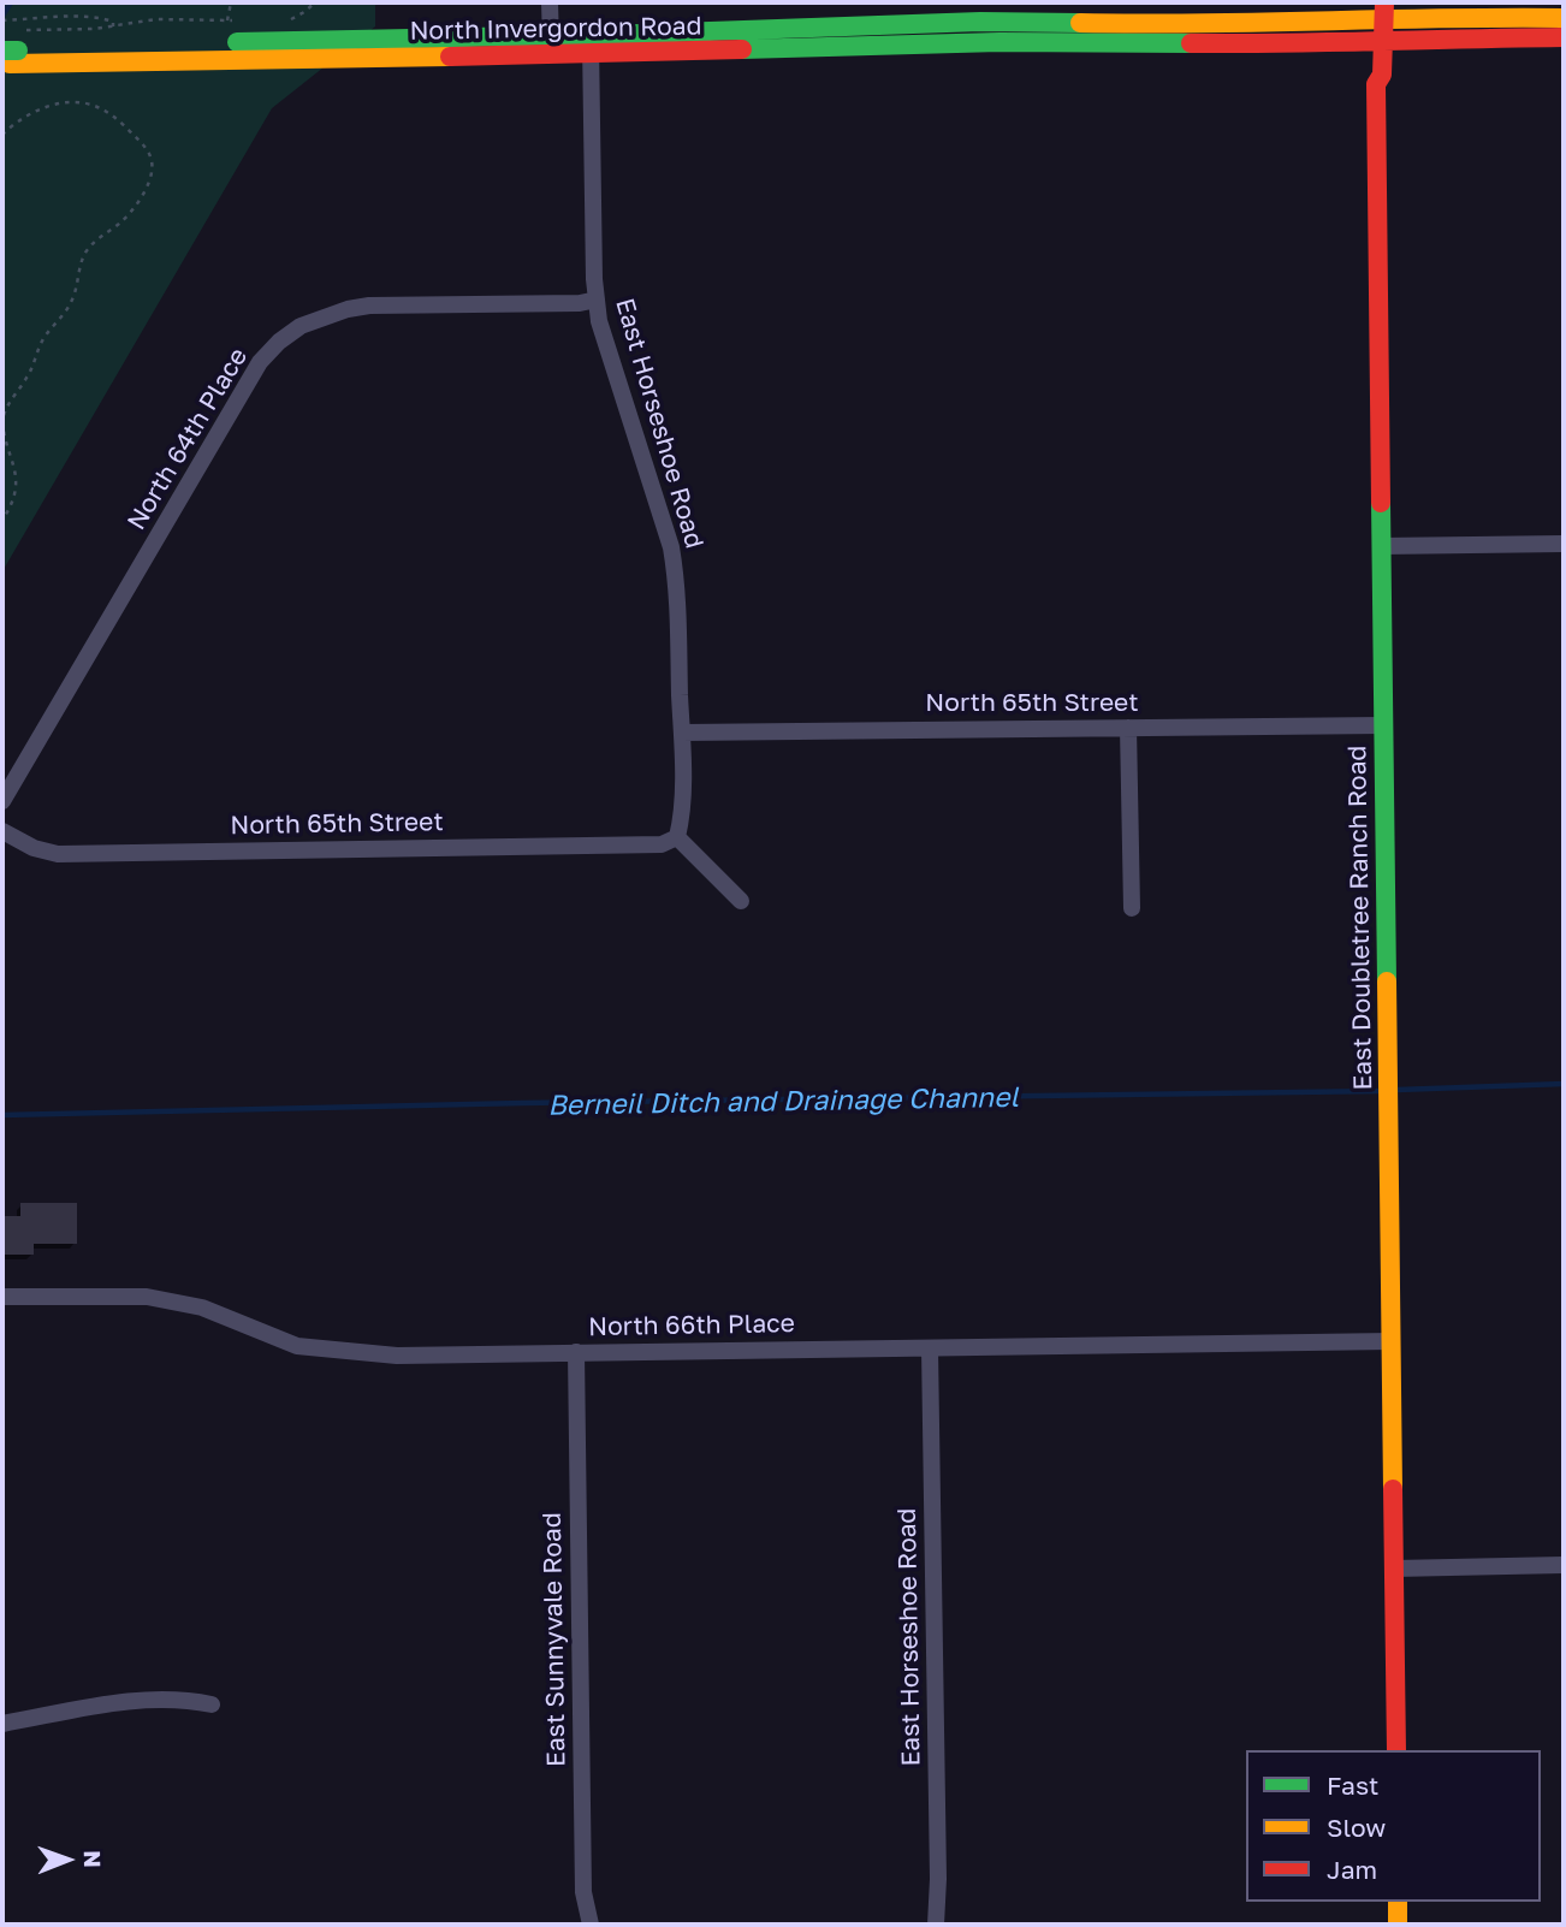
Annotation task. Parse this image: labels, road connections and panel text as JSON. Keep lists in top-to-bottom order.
{
  "streets": {
    "street": [
      "North Invergordon Road",
      "East Horseshoe Road",
      "North 64th Place",
      "North 65th Street",
      "East Doubletree Ranch Road",
      "North 66th Place",
      "East Sunnyvale Road"
    ]
  },
  "crossings": [
    ["North Invergordon Road", "East Horseshoe Road"],
    ["North Invergordon Road", "East Doubletree Ranch Road"],
    ["East Horseshoe Road", "North 64th Place"],
    ["East Horseshoe Road", "North 65th Street"],
    ["East Horseshoe Road", "North 66th Place"],
    ["North 65th Street", "East Doubletree Ranch Road"],
    ["East Doubletree Ranch Road", "North 66th Place"],
    ["North 66th Place", "East Sunnyvale Road"]
  ],
  "water": ["Berneil Ditch and Drainage Channel"],
  "legend": ["Fast", "Slow", "Jam"],
  "north": "right"
}
